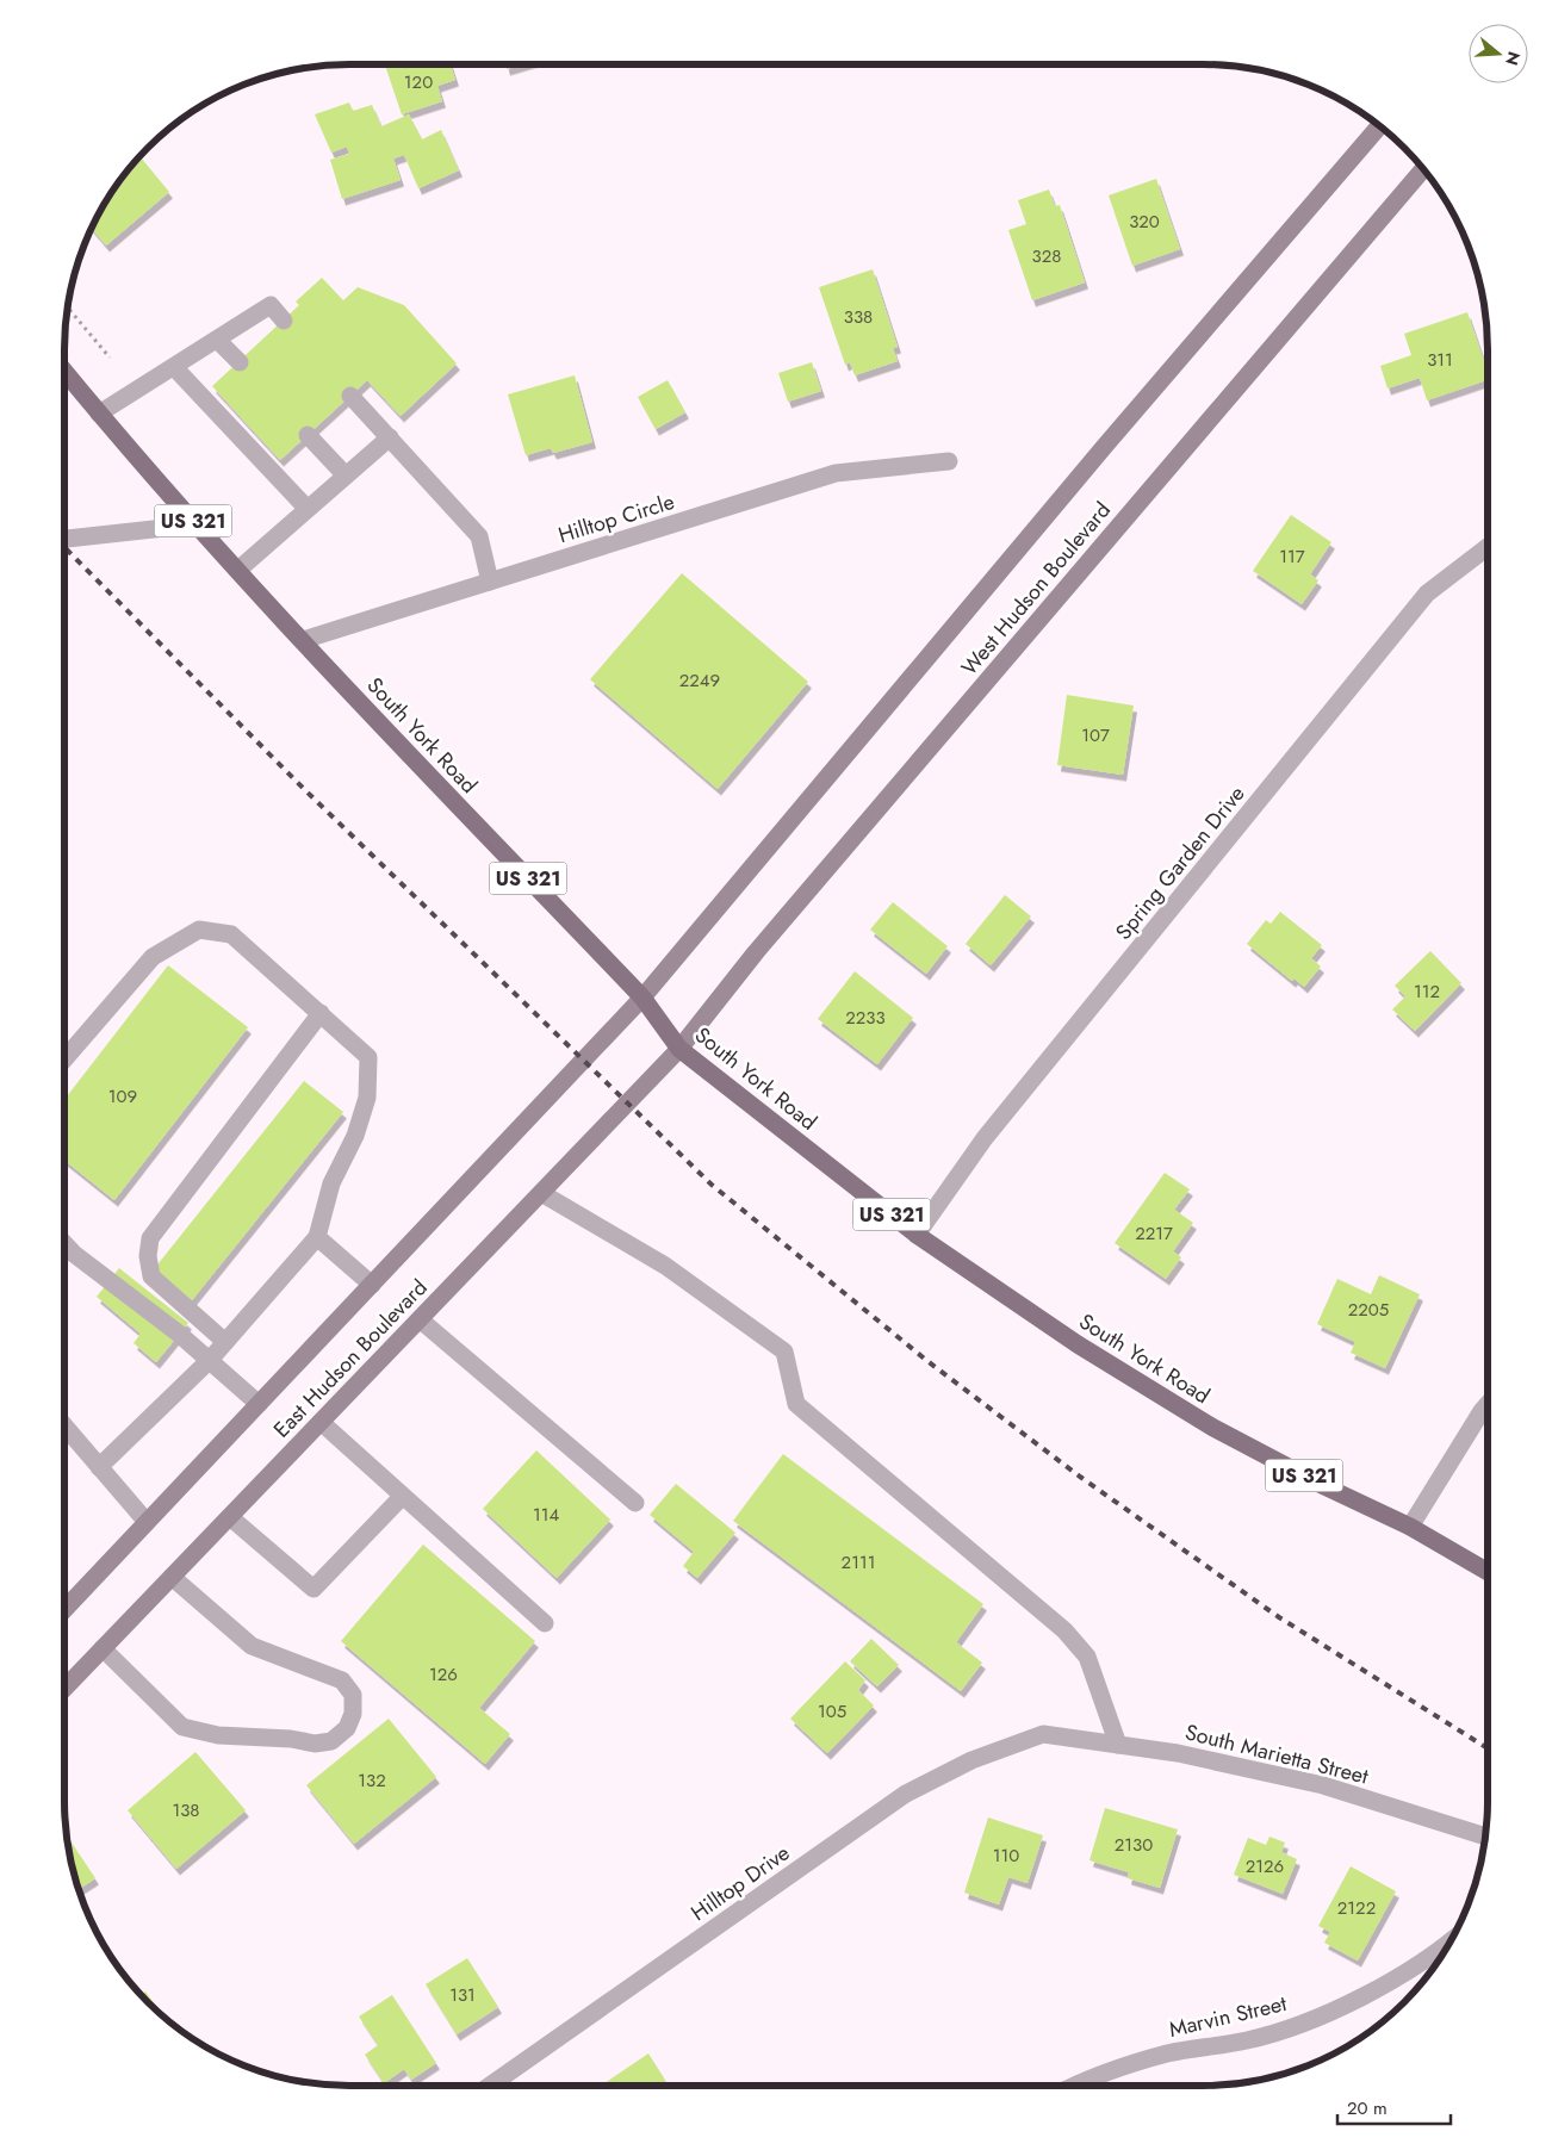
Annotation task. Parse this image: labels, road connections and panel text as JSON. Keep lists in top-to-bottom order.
{
  "streets": {
    "main road": [
      "US 321",
      "West Hudson Boulevard",
      "South York Road",
      "East Hudson Boulevard"
    ],
    "street": [
      "Hilltop Circle",
      "Spring Garden Drive",
      "South Marietta Street",
      "Hilltop Drive",
      "Marvin Street"
    ]
  },
  "crossings": [
    ["Hilltop Circle", "South York Road"],
    ["West Hudson Boulevard", "South York Road"],
    ["West Hudson Boulevard", "East Hudson Boulevard"],
    ["South York Road", "Spring Garden Drive"],
    ["South York Road", "East Hudson Boulevard"],
    ["South Marietta Street", "Hilltop Drive"]
  ],
  "house_numbers": [
    "120",
    "320",
    "328",
    "338",
    "311",
    "117",
    "2249",
    "107",
    "112",
    "2233",
    "109",
    "2217",
    "2205",
    "114",
    "2111",
    "126",
    "105",
    "132",
    "138",
    "2130",
    "110",
    "2126",
    "2122",
    "131"
  ],
  "scale_bar": "20 m",
  "north": "right"
}
